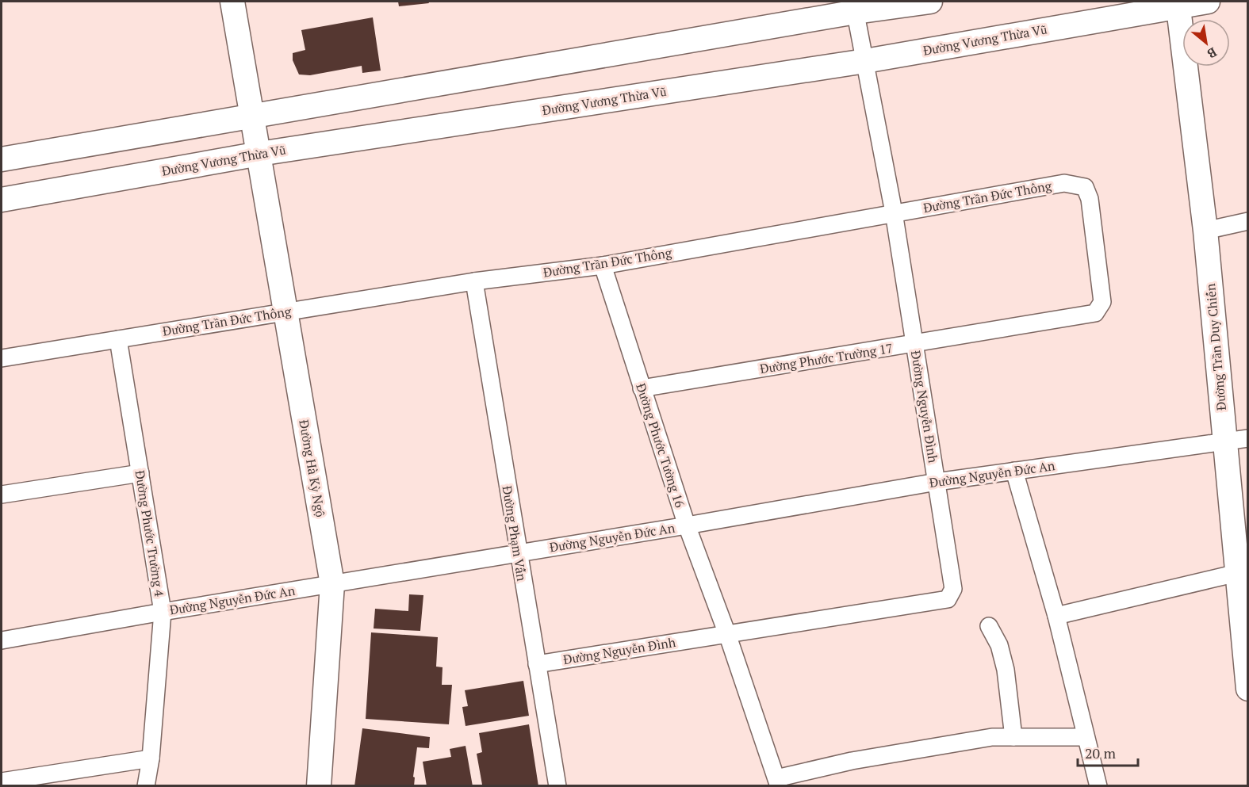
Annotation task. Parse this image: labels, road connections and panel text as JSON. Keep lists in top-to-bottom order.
{
  "streets": {
    "street": [
      "Đường Vương Thừa Vũ",
      "Đường Trần Đức Thông",
      "Đường Trần Duy Chiến",
      "Đường Phước Trường 17",
      "Đường Nguyễn Đình",
      "Đường Phước Tường 16",
      "Đường Hà Kỳ Ngộ",
      "Đường Nguyễn Đức An",
      "Đường Phước Trường 4",
      "Đường Phạm Vấn"
    ]
  },
  "crossings": [
    ["Đường Vương Thừa Vũ", "Đường Trần Duy Chiến"],
    ["Đường Vương Thừa Vũ", "Đường Nguyễn Đình"],
    ["Đường Vương Thừa Vũ", "Đường Hà Kỳ Ngộ"],
    ["Đường Trần Đức Thông", "Đường Phước Trường 17"],
    ["Đường Trần Đức Thông", "Đường Nguyễn Đình"],
    ["Đường Trần Đức Thông", "Đường Phước Tường 16"],
    ["Đường Trần Đức Thông", "Đường Hà Kỳ Ngộ"],
    ["Đường Trần Đức Thông", "Đường Phước Trường 4"],
    ["Đường Trần Đức Thông", "Đường Phạm Vấn"],
    ["Đường Trần Duy Chiến", "Đường Nguyễn Đức An"],
    ["Đường Phước Trường 17", "Đường Nguyễn Đình"],
    ["Đường Phước Trường 17", "Đường Phước Tường 16"],
    ["Đường Nguyễn Đình", "Đường Phước Tường 16"],
    ["Đường Nguyễn Đình", "Đường Nguyễn Đức An"],
    ["Đường Nguyễn Đình", "Đường Phạm Vấn"],
    ["Đường Phước Tường 16", "Đường Nguyễn Đức An"],
    ["Đường Hà Kỳ Ngộ", "Đường Nguyễn Đức An"],
    ["Đường Nguyễn Đức An", "Đường Phước Trường 4"],
    ["Đường Nguyễn Đức An", "Đường Phạm Vấn"]
  ],
  "scale_bar": "20 m",
  "north": "bottom right"
}
